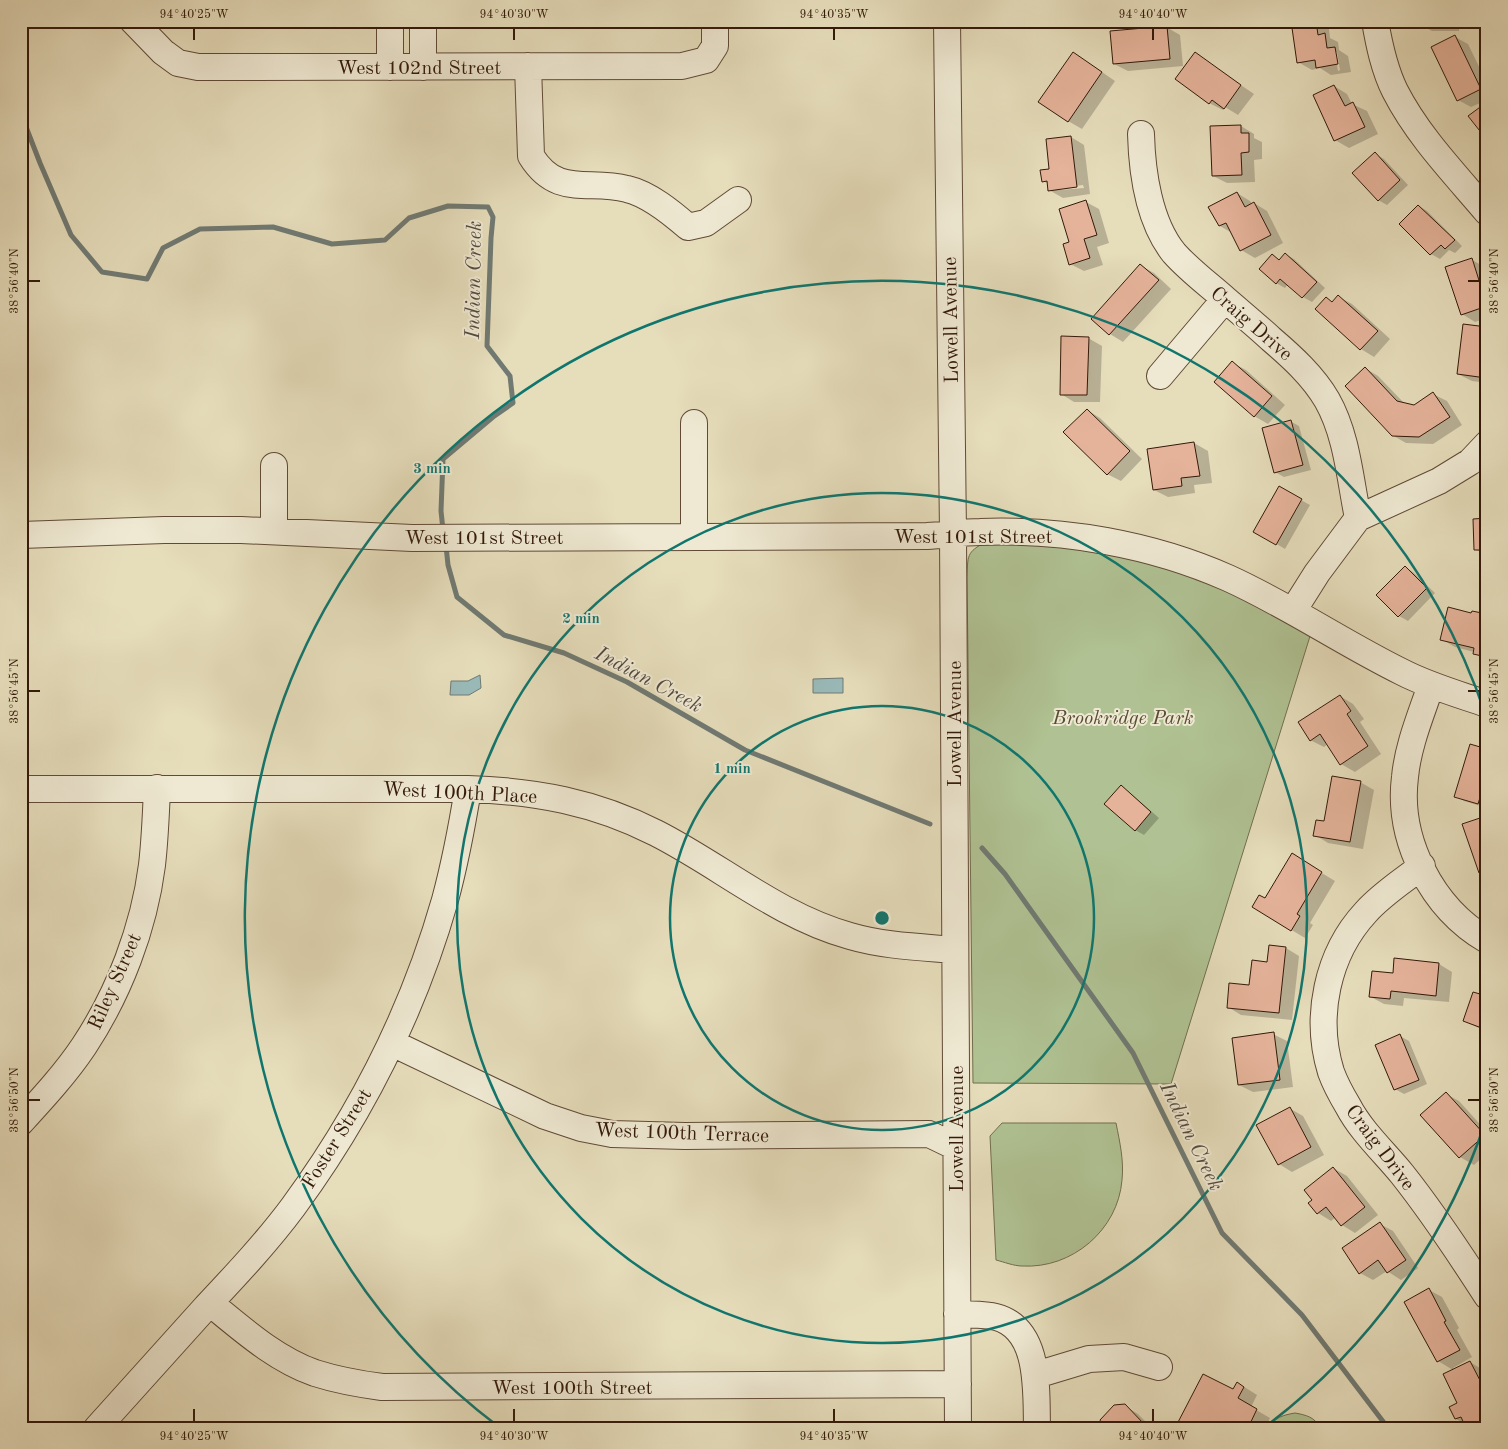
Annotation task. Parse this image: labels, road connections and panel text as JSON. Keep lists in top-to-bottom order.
{
  "streets": {
    "street": [
      "West 102nd Street",
      "Lowell Avenue",
      "Craig Drive",
      "West 101st Street",
      "West 100th Place",
      "Riley Street",
      "West 100th Terrace",
      "Foster Street",
      "West 100th Street"
    ]
  },
  "crossings": [
    ["Lowell Avenue", "West 101st Street"],
    ["Lowell Avenue", "West 100th Place"],
    ["Lowell Avenue", "West 100th Terrace"],
    ["Lowell Avenue", "West 100th Street"],
    ["West 100th Place", "Riley Street"],
    ["West 100th Place", "Foster Street"],
    ["West 100th Terrace", "Foster Street"],
    ["Foster Street", "West 100th Street"]
  ],
  "water": ["Indian Creek"],
  "parks": ["Brookridge Park"],
  "coordinates": [
    "94°40'25\"W",
    "94°40'30\"W",
    "94°40'35\"W",
    "94°40'40\"W",
    "38°56'40\"N",
    "38°56'45\"N",
    "38°56'50\"N"
  ],
  "rings": ["3 min", "2 min", "1 min"]
}
